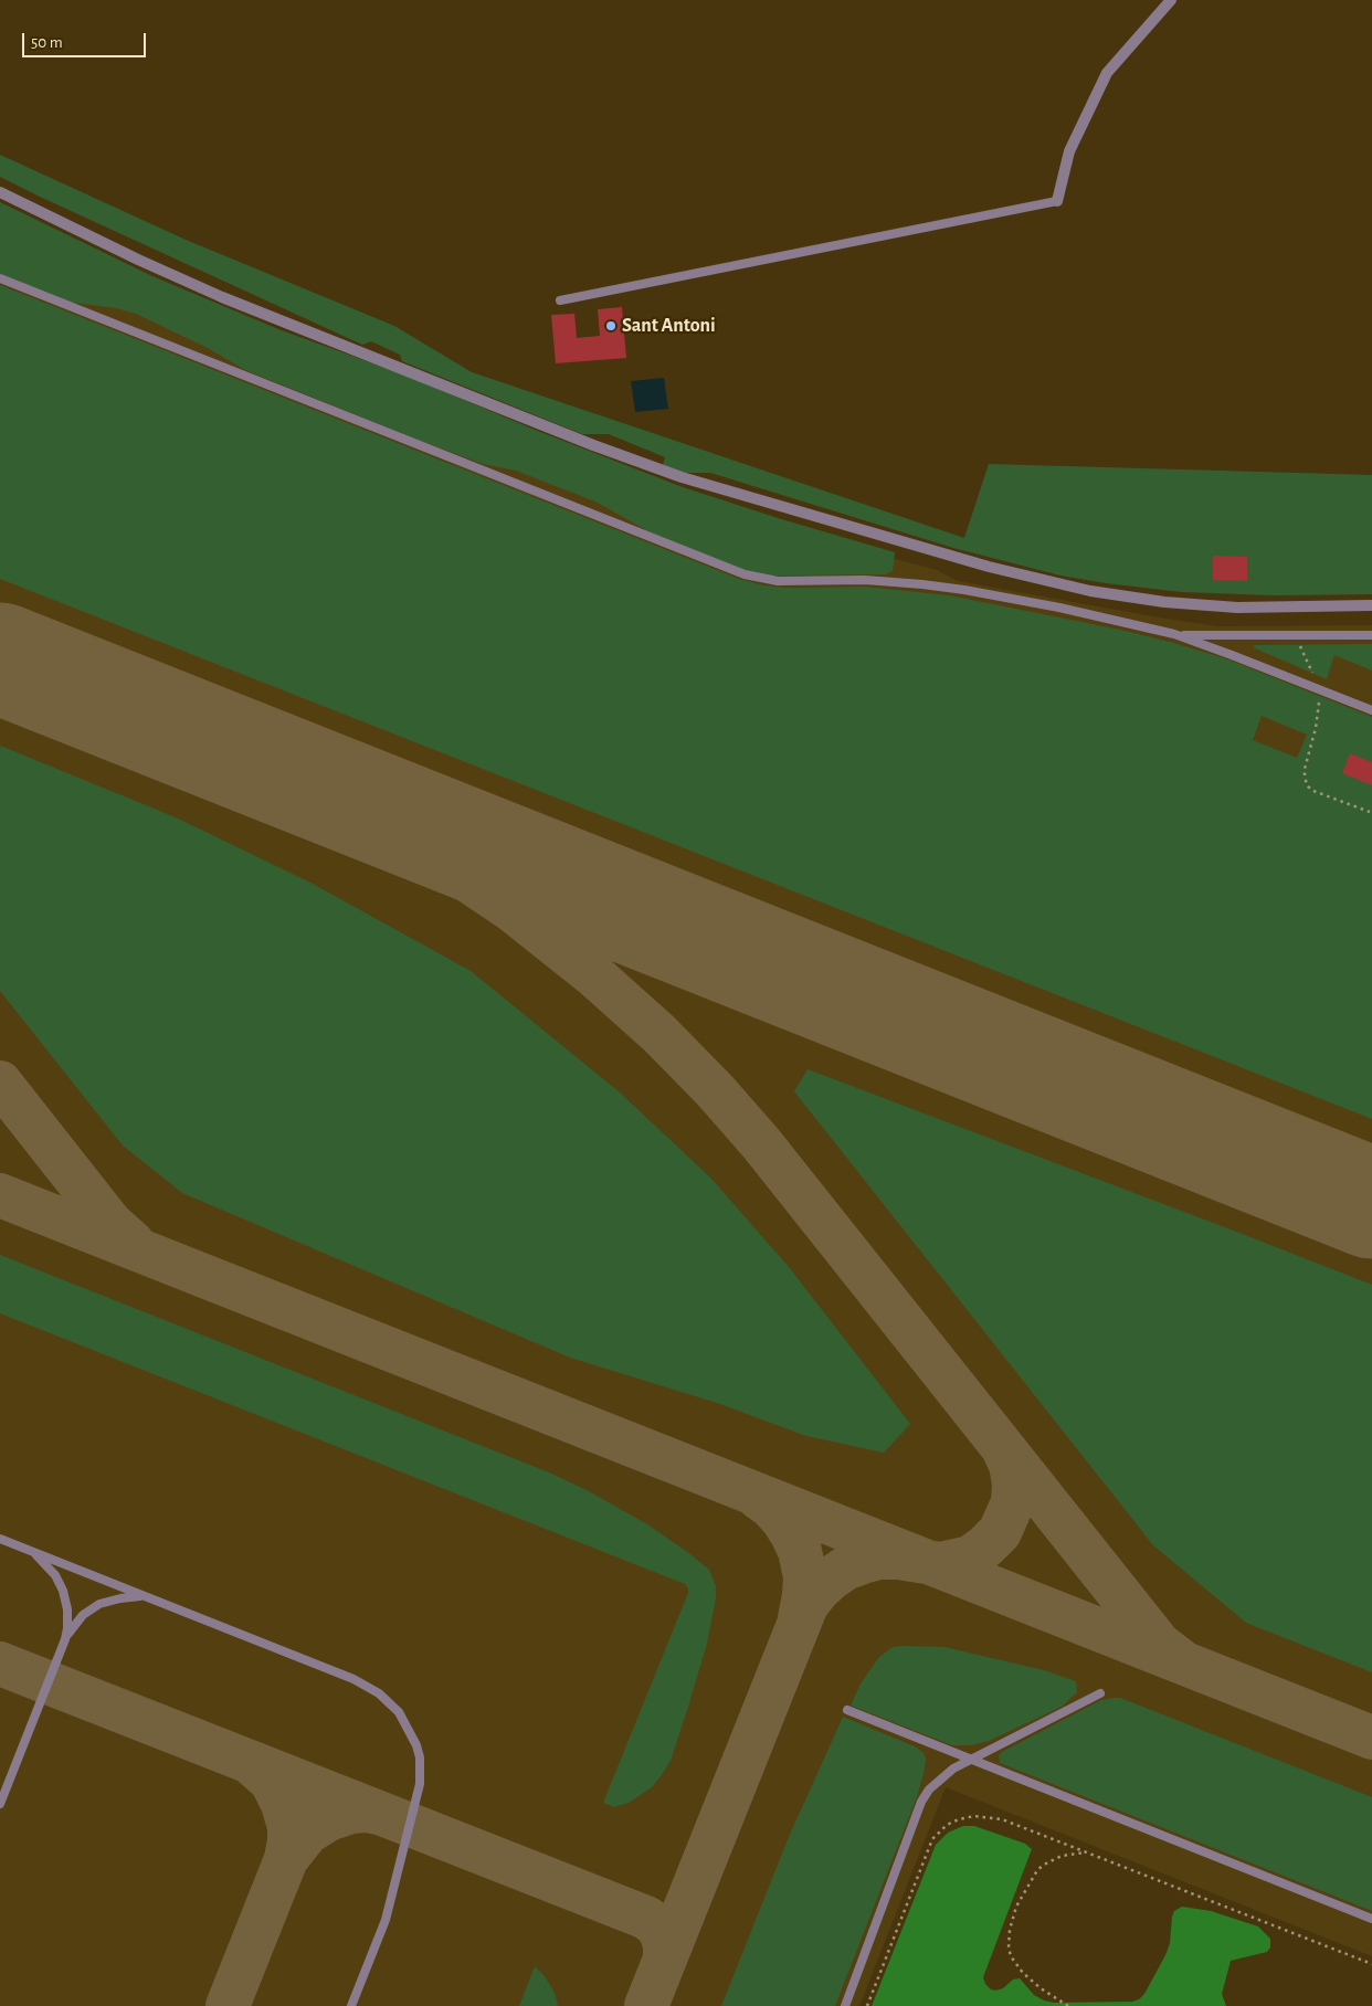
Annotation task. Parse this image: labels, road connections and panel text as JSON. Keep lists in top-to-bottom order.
{
  "places": ["Sant Antoni"],
  "scale_bar": "50 m"
}
